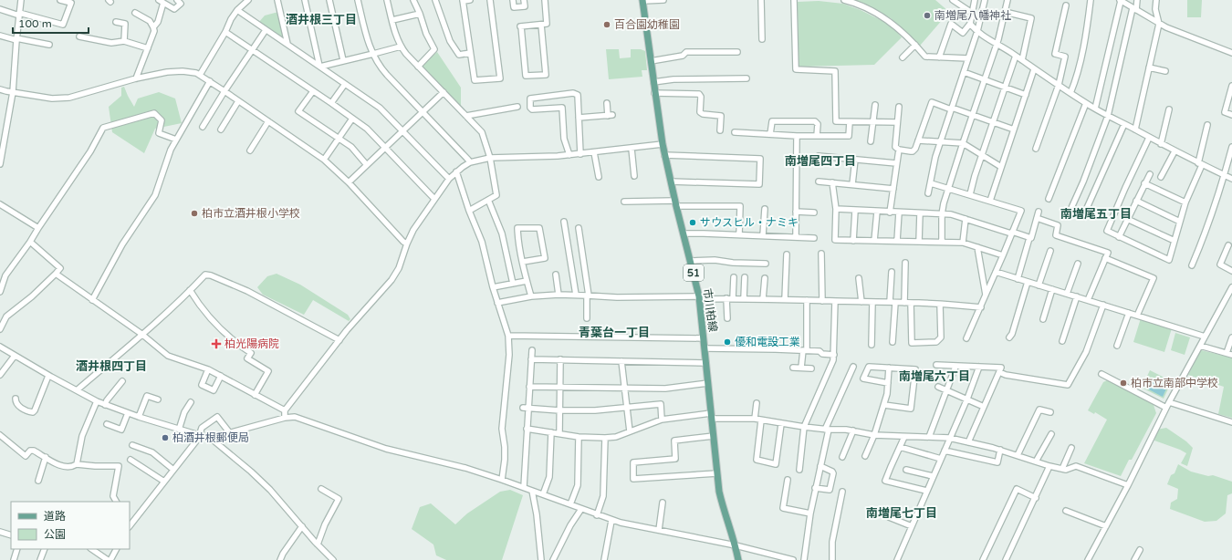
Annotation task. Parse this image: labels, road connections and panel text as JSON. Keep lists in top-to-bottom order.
{
  "streets": {
    "main road": ["51", "市川柏線"]
  },
  "districts": [
    "酒井根三丁目",
    "南増尾四丁目",
    "南増尾五丁目",
    "青葉台一丁目",
    "酒井根四丁目",
    "南増尾六丁目",
    "南増尾七丁目"
  ],
  "places": {
    "other": [
      "南増尾八幡神社",
      "百合園幼稚園",
      "柏市立酒井根小学校",
      "サウスヒル・ナミキ",
      "優和電設工業",
      "柏市立南部中学校",
      "柏酒井根郵便局"
    ],
    "health": ["柏光陽病院"]
  },
  "legend": ["道路", "公園"],
  "scale_bar": "100 m"
}
